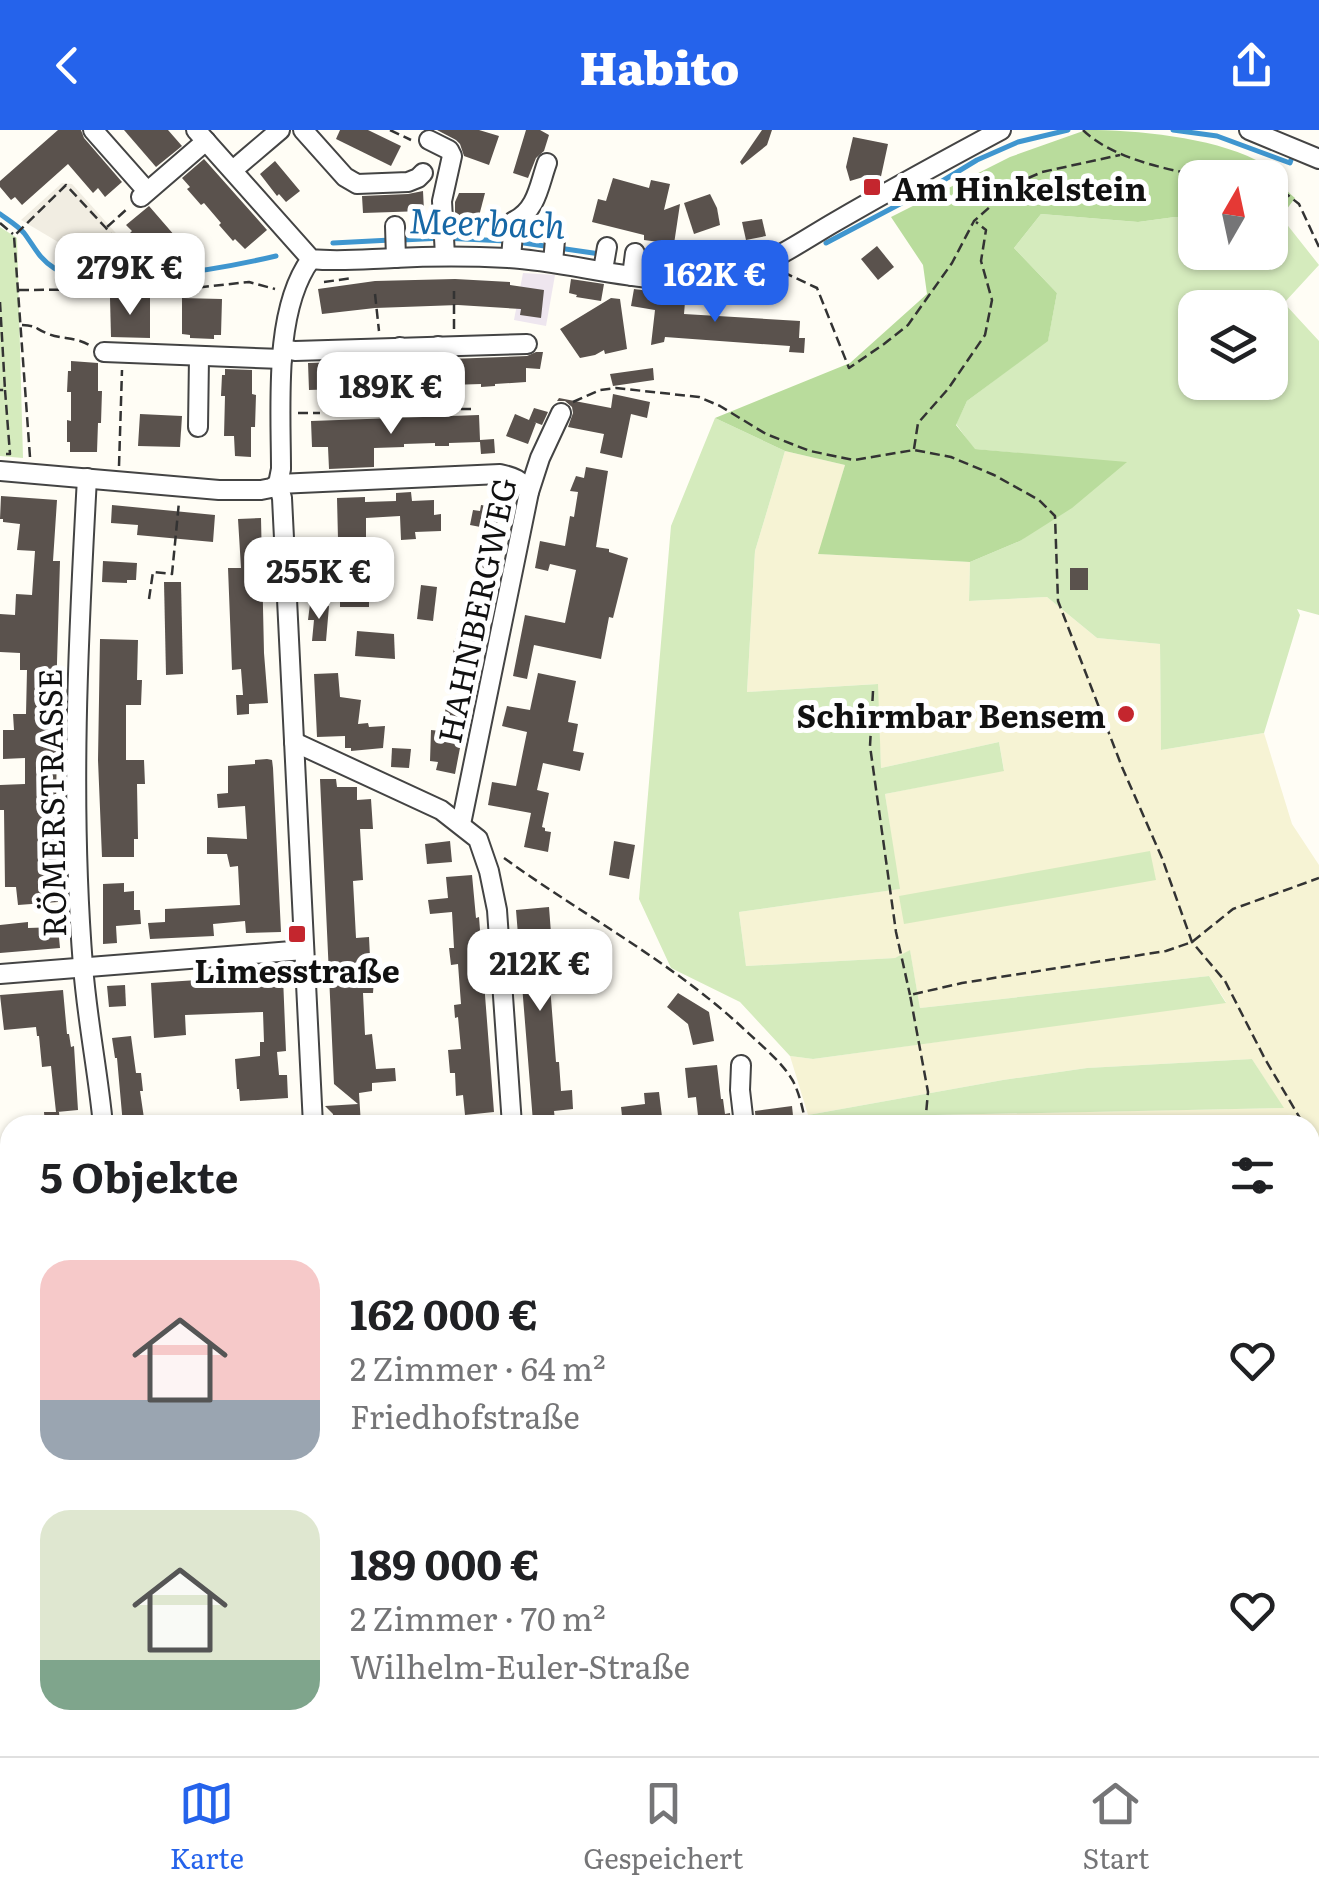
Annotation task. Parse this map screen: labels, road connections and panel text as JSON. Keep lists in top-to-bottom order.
{
  "streets": {
    "street": ["HAHNBERGWEG", "RÖMERSTRASSE"]
  },
  "water": ["Meerbach"],
  "places": {
    "transit": ["Am Hinkelstein", "Limesstraße"],
    "other": ["Schirmbar Bensem"]
  },
  "north": "top",
  "page": {
    "header": "Habito",
    "price": [
      "279K €",
      "162K €",
      "189K €",
      "255K €",
      "212K €"
    ],
    "heading": "5 Objekte",
    "list": [
      {
        "name": "162 000 €",
        "note": "2 Zimmer · 64 m² · Friedhofstraße"
      },
      {
        "name": "189 000 €",
        "note": "2 Zimmer · 70 m² · Wilhelm-Euler-Straße"
      }
    ],
    "tabs": ["Karte", "Gespeichert", "Start"]
  }
}
